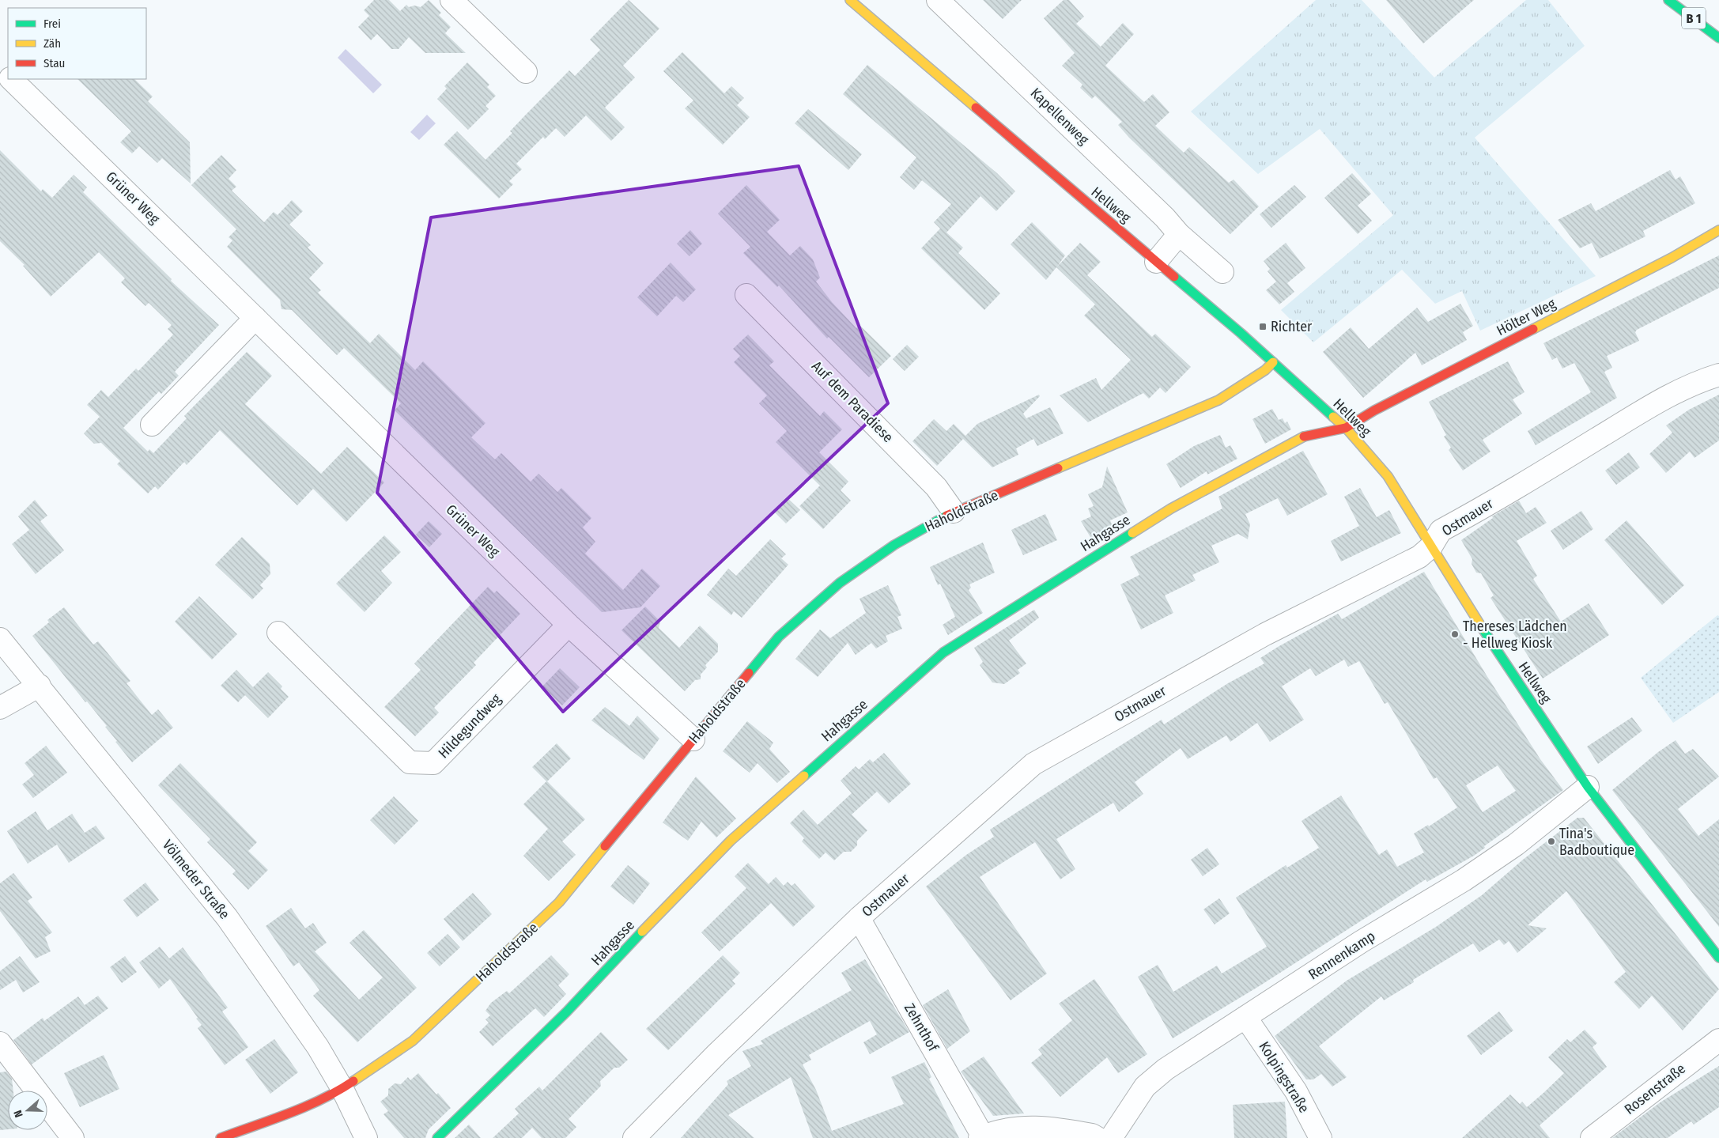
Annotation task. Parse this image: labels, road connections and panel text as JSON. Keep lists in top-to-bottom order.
{
  "streets": {
    "street": [
      "B 1",
      "Kapellenweg",
      "Grüner Weg",
      "Hellweg",
      "Hölter Weg",
      "Auf dem Paradiese",
      "Haholdstraße",
      "Ostmauer",
      "Hahgasse",
      "Hildegundweg",
      "Völmeder Straße",
      "Rennenkamp",
      "Zehnthof",
      "Kolpingstraße",
      "Rosenstraße"
    ]
  },
  "crossings": [
    ["Grüner Weg", "Haholdstraße"],
    ["Grüner Weg", "Hildegundweg"],
    ["Hellweg", "Hölter Weg"],
    ["Hellweg", "Haholdstraße"],
    ["Hellweg", "Ostmauer"],
    ["Hellweg", "Hahgasse"],
    ["Hellweg", "Rennenkamp"],
    ["Hölter Weg", "Hahgasse"],
    ["Auf dem Paradiese", "Haholdstraße"],
    ["Haholdstraße", "Völmeder Straße"],
    ["Ostmauer", "Zehnthof"],
    ["Rennenkamp", "Kolpingstraße"]
  ],
  "places": {
    "transit": ["Richter"],
    "other": ["Thereses Lädchen - Hellweg Kiosk", "Tina's Badboutique"]
  },
  "legend": ["Frei", "Zäh", "Stau"],
  "north": "left"
}
